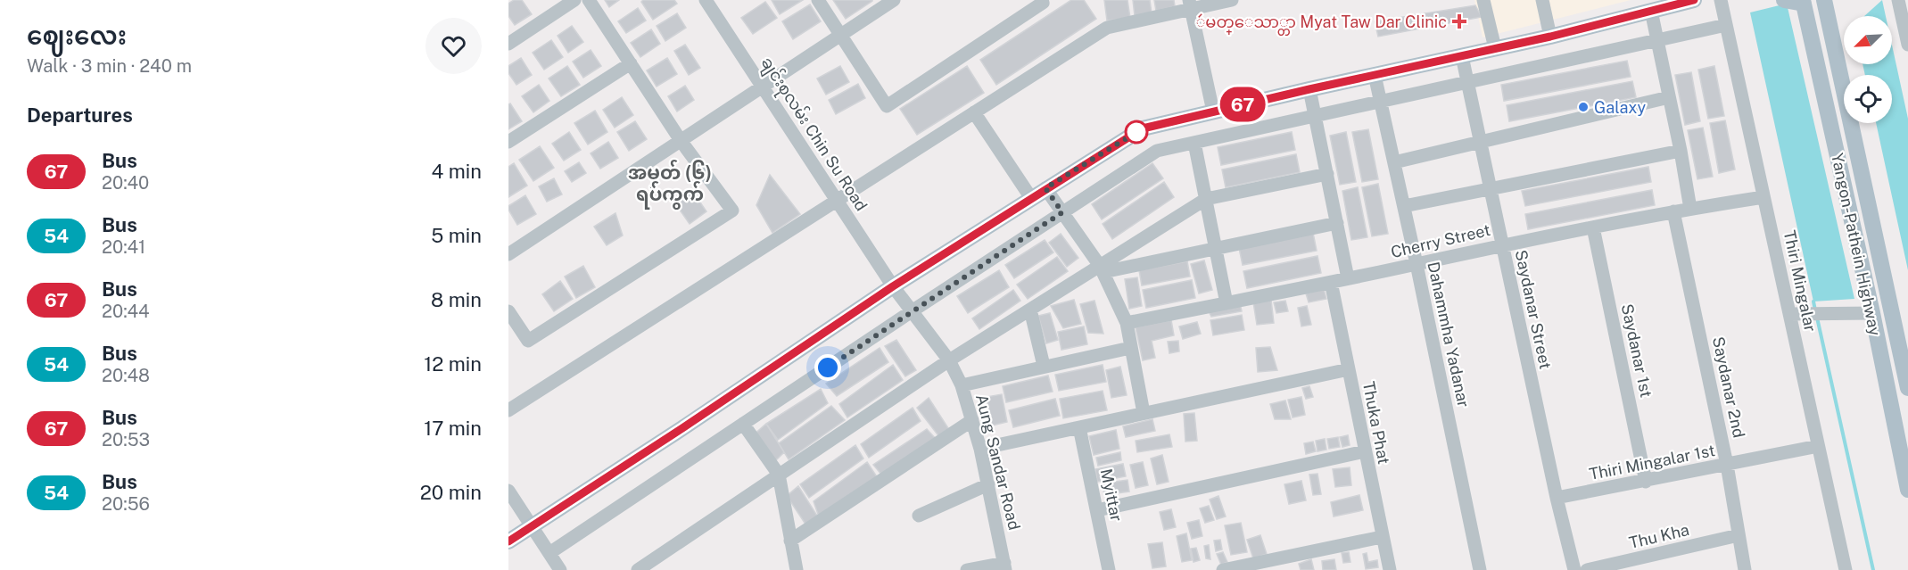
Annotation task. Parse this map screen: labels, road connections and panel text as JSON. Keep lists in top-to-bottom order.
{
  "streets": {
    "main road": ["Yangon-Pathein Highway"],
    "street": [
      "ချင်းစုလမ်း Chin Su Road",
      "Cherry Street",
      "Thiri Mingalar",
      "Saydanar Street",
      "Dahammha Yadanar",
      "Saydanar 1st",
      "Saydanar 2nd",
      "Thuka Phat",
      "Aung Sandar Road",
      "Thiri Mingalar 1st",
      "Myittar",
      "Thu Kha"
    ]
  },
  "crossings": [
    ["ချင်းစုလမ်း Chin Su Road", "Aung Sandar Road"],
    ["Cherry Street", "Thiri Mingalar"],
    ["Cherry Street", "Saydanar Street"],
    ["Cherry Street", "Dahammha Yadanar"],
    ["Cherry Street", "Saydanar 1st"],
    ["Cherry Street", "Saydanar 2nd"],
    ["Cherry Street", "Thuka Phat"],
    ["Thiri Mingalar", "Thiri Mingalar 1st"],
    ["Saydanar Street", "Thiri Mingalar 1st"],
    ["Saydanar 1st", "Thiri Mingalar 1st"],
    ["Saydanar 2nd", "Thiri Mingalar 1st"],
    ["Saydanar 2nd", "Thu Kha"]
  ],
  "districts": ["အမှတ် (၆) ရပ်ကွက်"],
  "places": {
    "health": ["ဴမတ္ေသာ္တာ Myat Taw Dar Clinic"],
    "other": ["Galaxy"]
  },
  "lines": ["bus line 67"],
  "north": "bottom left",
  "page": {
    "heading": [
      ["ဈေးလေး", "Walk · 3 min · 240 m"],
      "Departures"
    ],
    "on_map": "67",
    "list": [
      {
        "mark": "67",
        "name": "Bus",
        "note": "20:40",
        "value": "4 min"
      },
      {
        "mark": "54",
        "name": "Bus",
        "note": "20:41",
        "value": "5 min"
      },
      {
        "mark": "67",
        "name": "Bus",
        "note": "20:44",
        "value": "8 min"
      },
      {
        "mark": "54",
        "name": "Bus",
        "note": "20:48",
        "value": "12 min"
      },
      {
        "mark": "67",
        "name": "Bus",
        "note": "20:53",
        "value": "17 min"
      },
      {
        "mark": "54",
        "name": "Bus",
        "note": "20:56",
        "value": "20 min"
      }
    ]
  }
}
